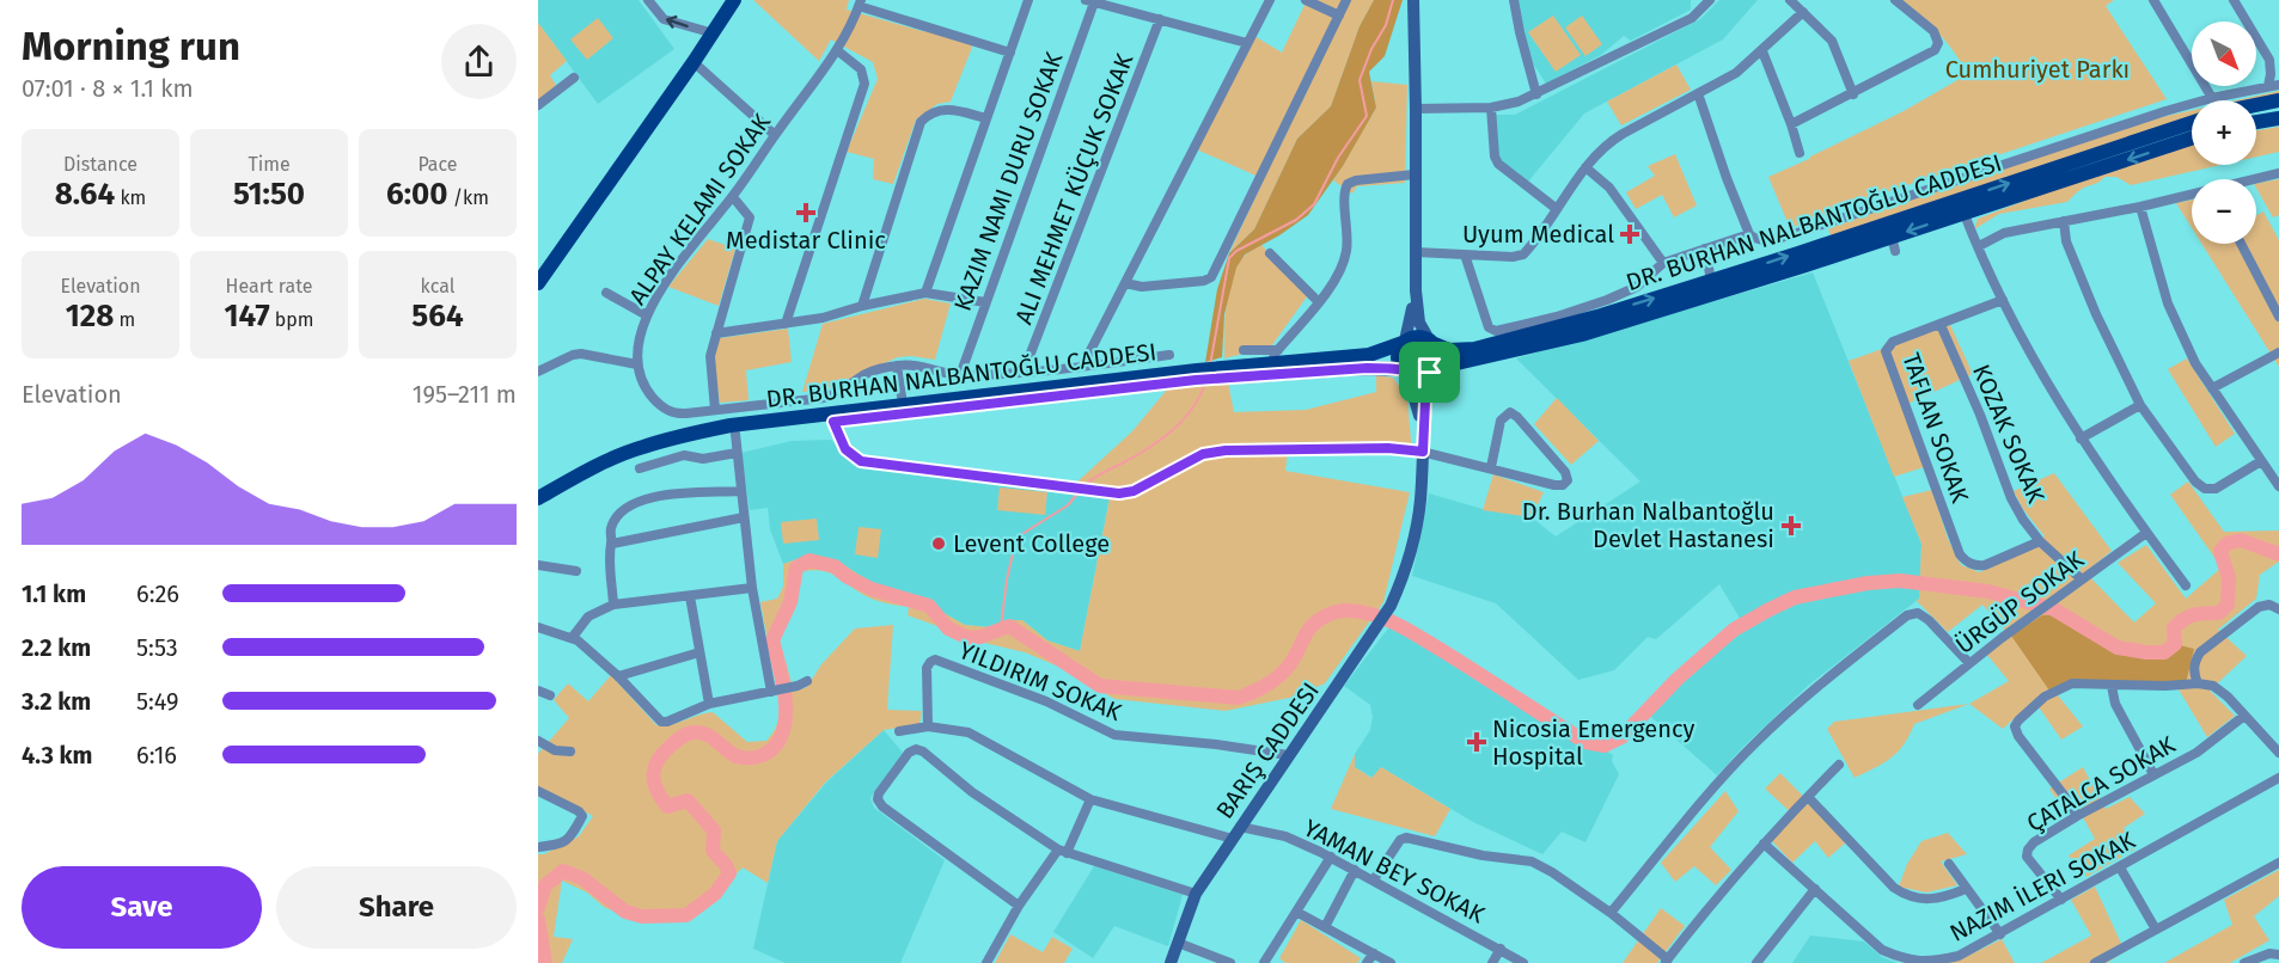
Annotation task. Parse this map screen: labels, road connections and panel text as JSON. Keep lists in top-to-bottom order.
{
  "streets": {
    "main road": ["DR. BURHAN NALBANTOĞLU CADDESI"],
    "street": [
      "ALI MEHMET KÜÇUK SOKAK",
      "ALPAY KELAMI SOKAK",
      "TAFLAN SOKAK",
      "KOZAK SOKAK",
      "ÜRGÜP SOKAK",
      "ÇATALCA SOKAK",
      "YAMAN BEY SOKAK"
    ]
  },
  "crossings": [
    ["TAFLAN SOKAK", "KOZAK SOKAK"],
    ["KOZAK SOKAK", "ÜRGÜP SOKAK"]
  ],
  "parks": ["Cumhuriyet Parkı"],
  "places": {
    "health": [
      "Medistar Clinic",
      "Uyum Medical",
      "Dr. Burhan Nalbantoğlu Devlet Hastanesi",
      "Nicosia Emergency Hospital"
    ],
    "other": ["Levent College"]
  },
  "north": "bottom right",
  "page": {
    "heading": ["Morning run", "07:01 · 8 × 1.1 km"],
    "map_buttons": ["+", "−"],
    "stats": [
      ["Distance", "8.64 km"],
      ["Time", "51:50"],
      ["Pace", "6:00 /km"],
      ["Elevation", "128 m"],
      ["Heart rate", "147 bpm"],
      ["kcal", "564"]
    ],
    "chart": ["Elevation", "195–211 m"],
    "list": [
      {
        "name": "1.1 km",
        "note": "6:26"
      },
      {
        "name": "2.2 km",
        "note": "5:53"
      },
      {
        "name": "3.2 km",
        "note": "5:49"
      },
      {
        "name": "4.3 km",
        "note": "6:16"
      }
    ],
    "buttons": ["Save", "Share"]
  }
}
